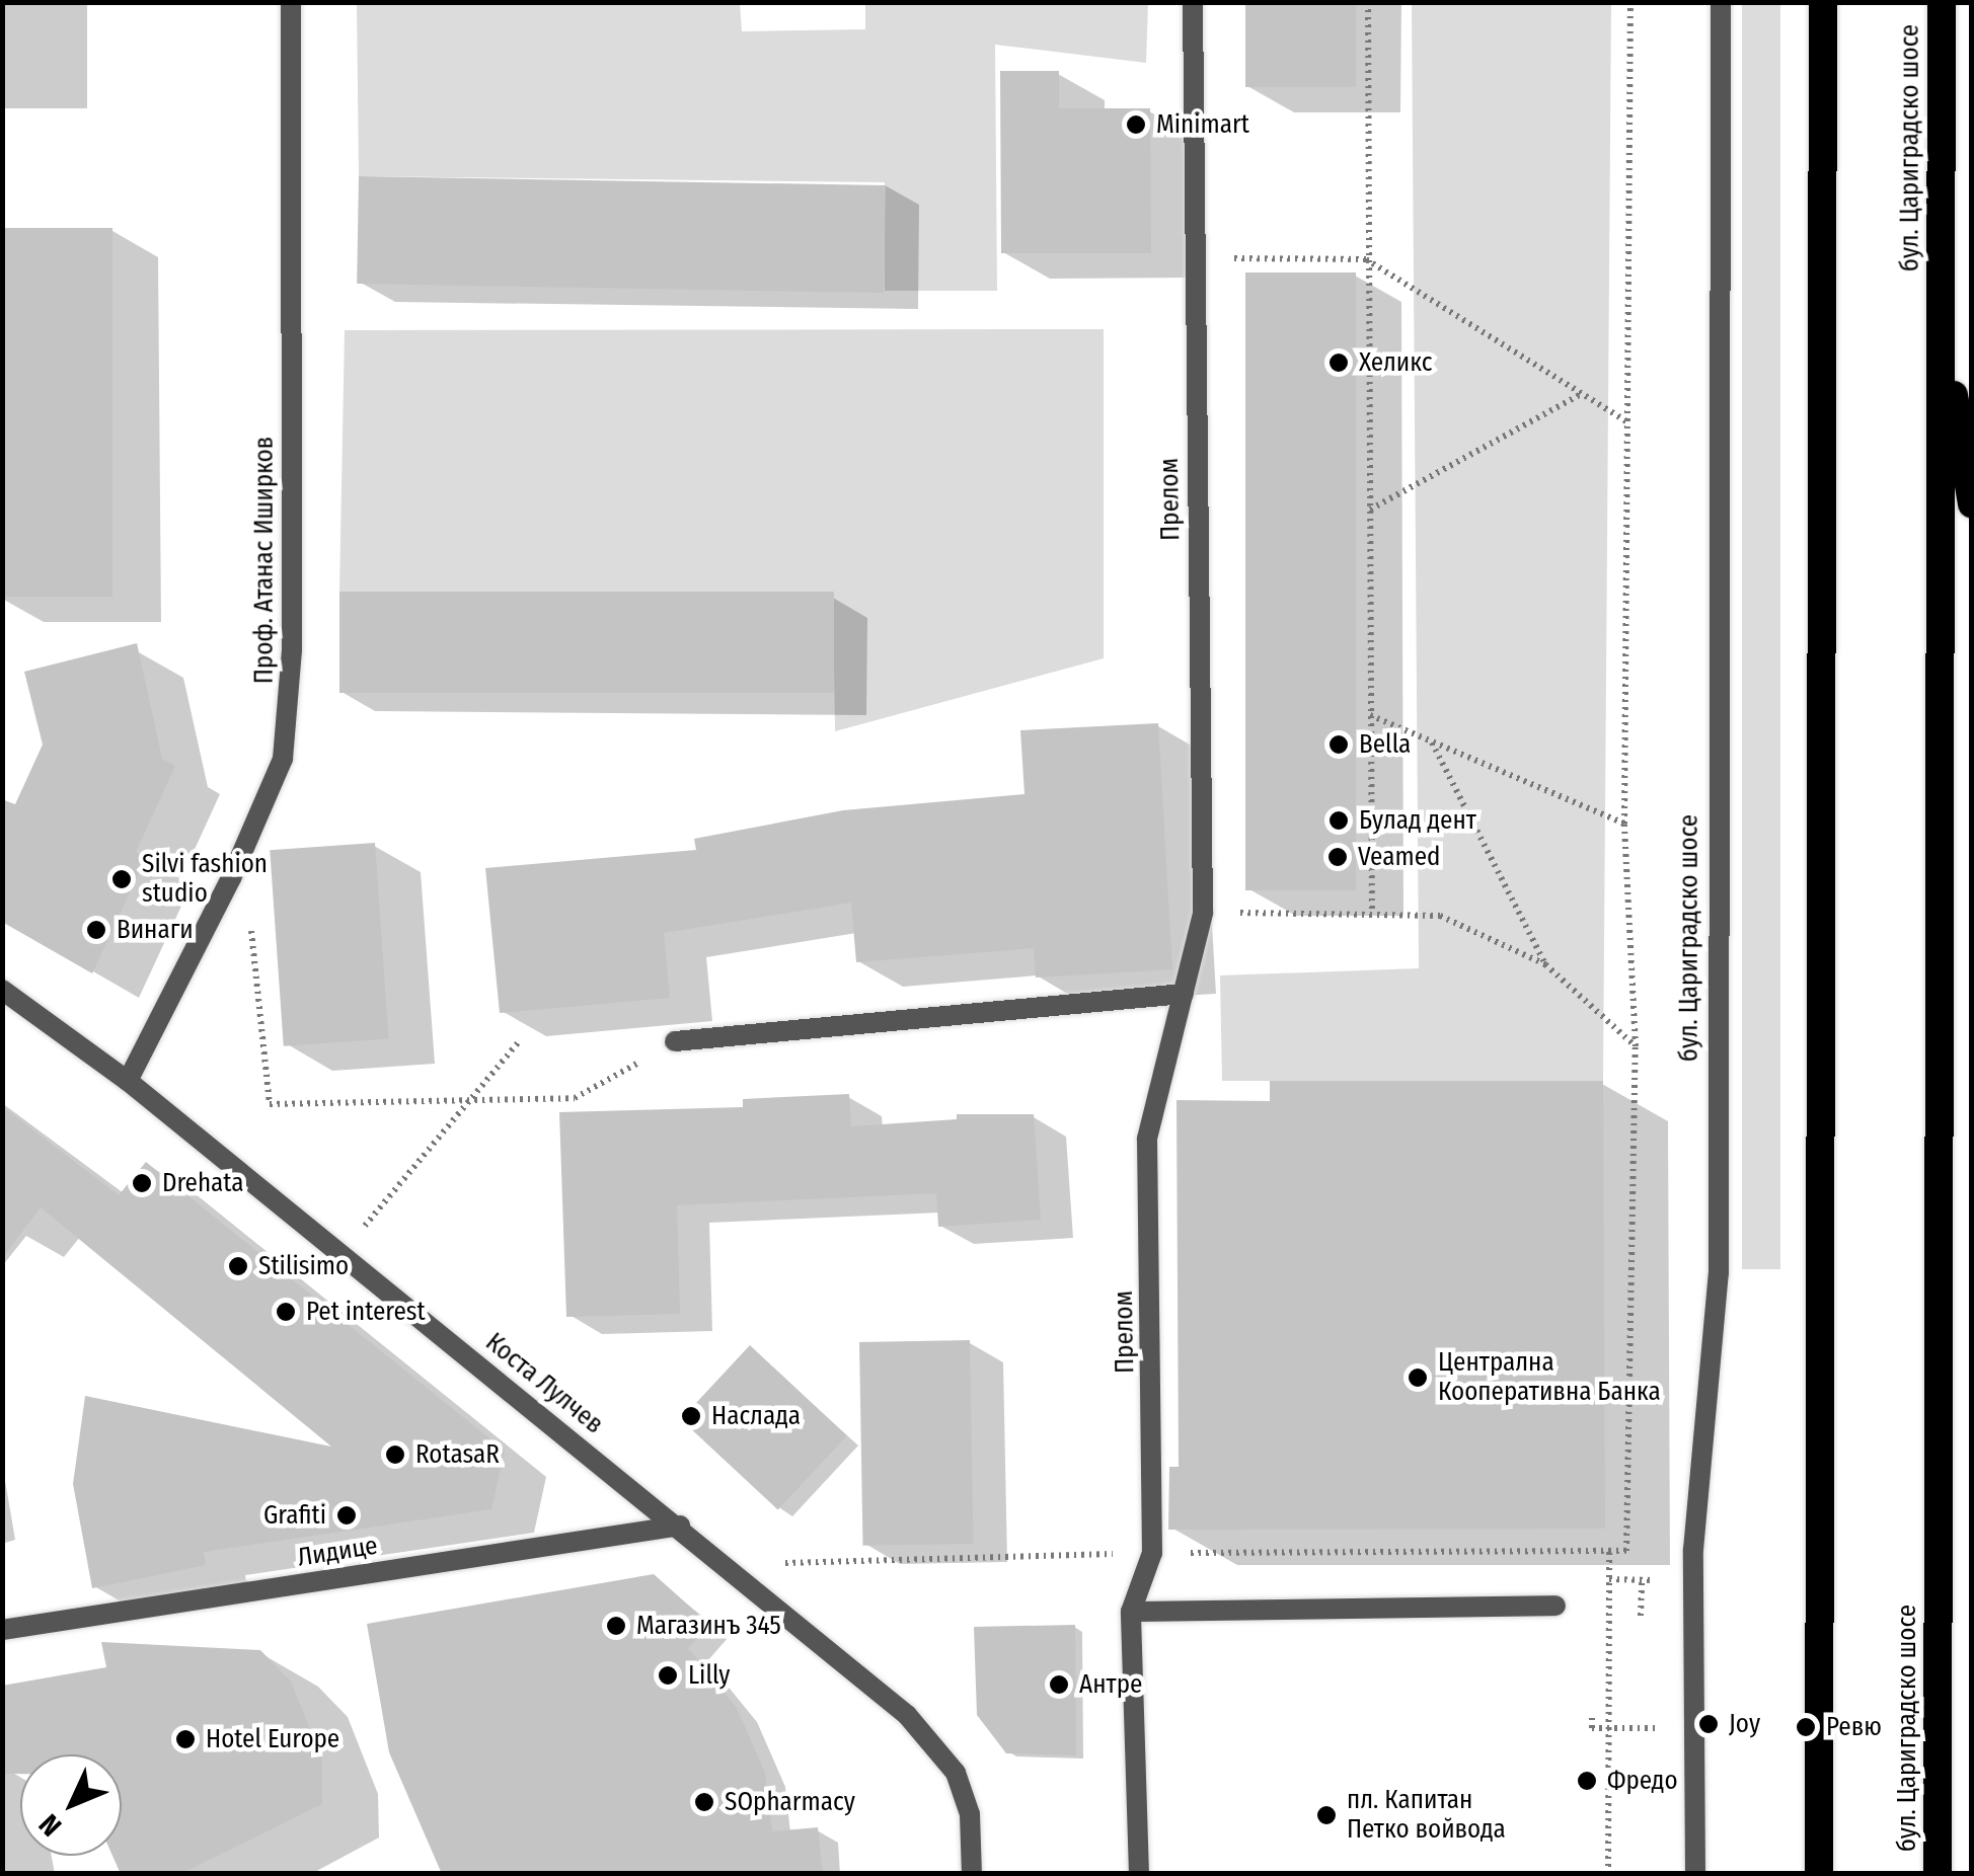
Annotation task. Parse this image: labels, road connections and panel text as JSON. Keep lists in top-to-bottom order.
{
  "streets": {
    "highway": ["бул. Цариградско шосе"],
    "street": [
      "Прелом",
      "Проф. Атанас Иширков",
      "Коста Лулчев",
      "Лидице"
    ]
  },
  "crossings": [
    ["Проф. Атанас Иширков", "Коста Лулчев"],
    ["Коста Лулчев", "Лидице"]
  ],
  "places": [
    "Minimart",
    "Хеликс",
    "Bella",
    "Булад дент",
    "Veamed",
    "Silvi fashion studio",
    "Винаги",
    "Drehata",
    "Stilisimo",
    "Pet interest",
    "Централна Кооперативна Банка",
    "Наслада",
    "RotasaR",
    "Grafiti",
    "Магазинъ 345",
    "Lilly",
    "Антре",
    "Joy",
    "Ревю",
    "Hotel Europe",
    "Фредо",
    "SOpharmacy",
    "пл. Капитан Петко войвода"
  ],
  "north": "bottom left"
}
